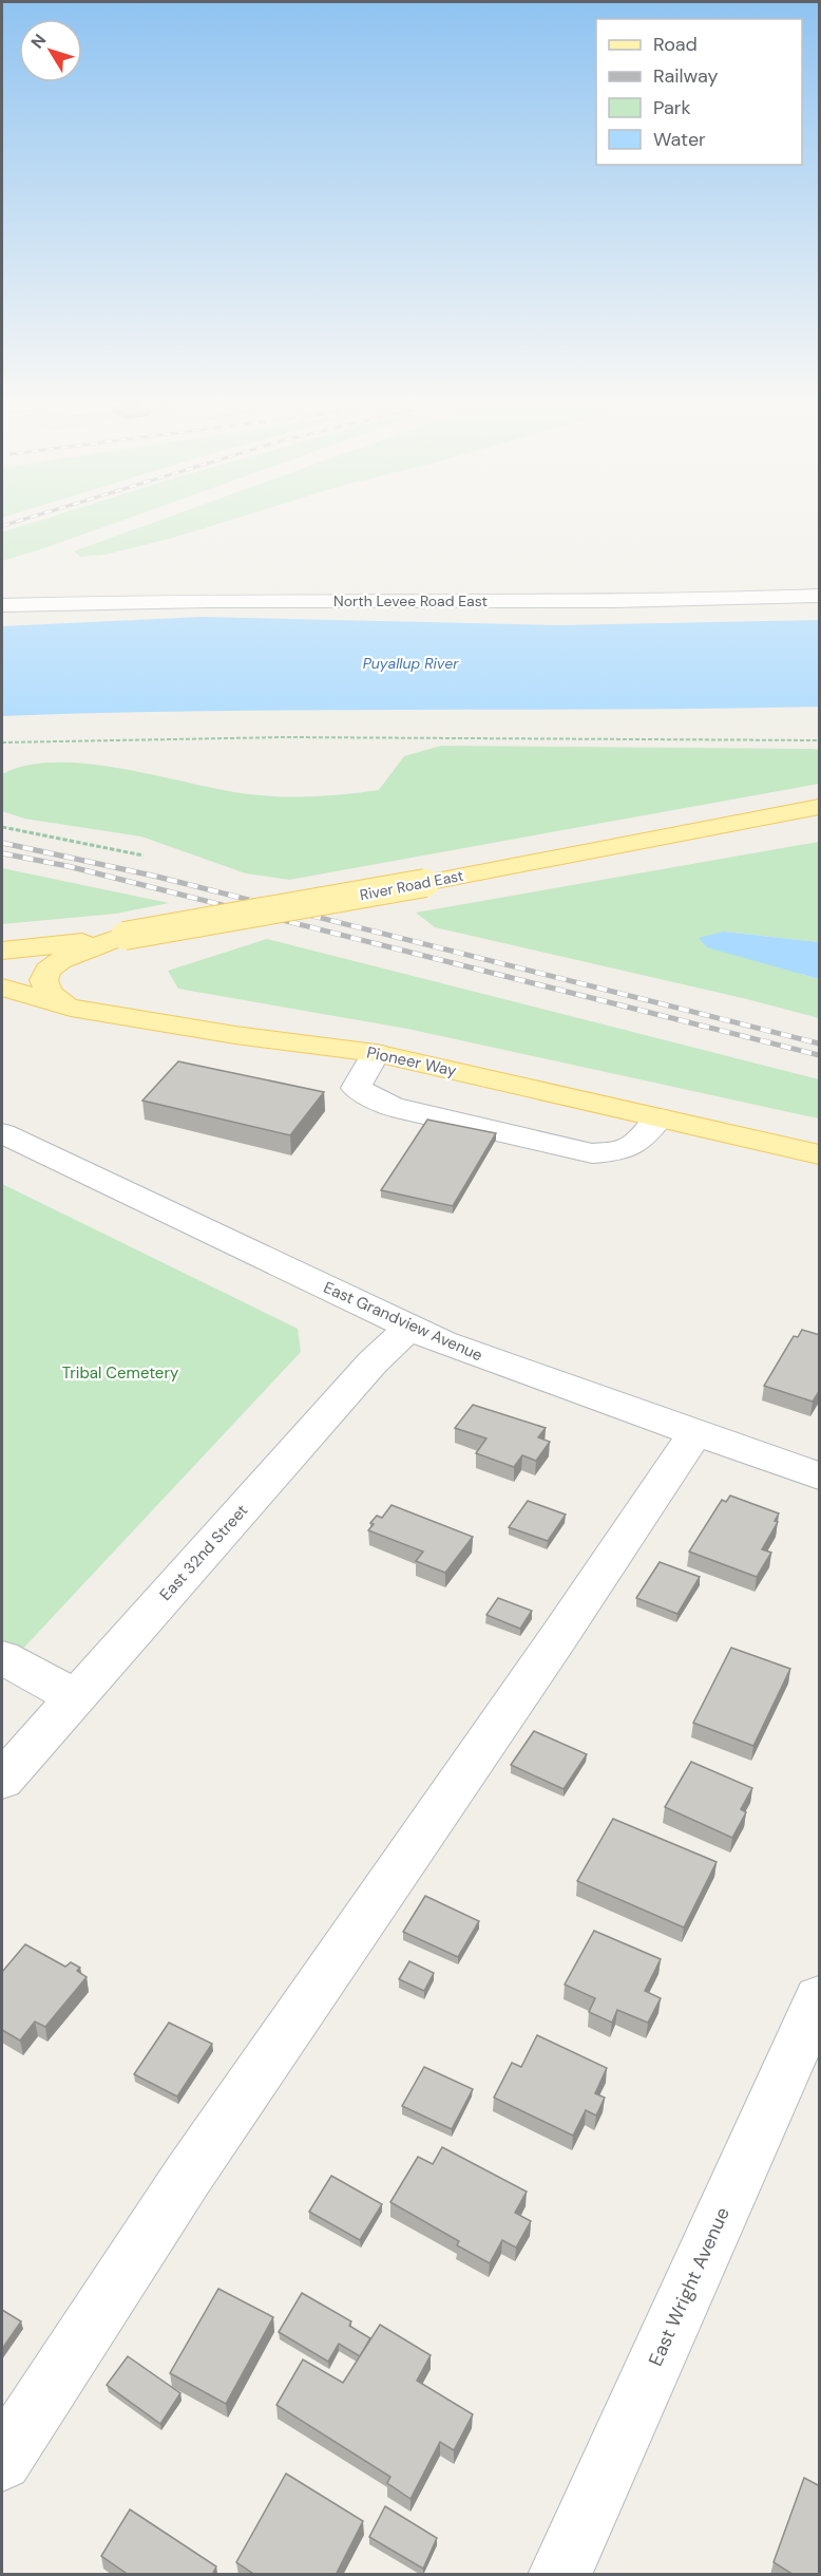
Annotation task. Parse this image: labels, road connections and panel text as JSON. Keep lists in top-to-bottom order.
{
  "streets": {
    "main road": ["River Road East", "Pioneer Way"],
    "street": [
      "North Levee Road East",
      "East Grandview Avenue",
      "East 32nd Street",
      "East Wright Avenue"
    ]
  },
  "crossings": [
    ["East Grandview Avenue", "East 32nd Street"]
  ],
  "water": ["Puyallup River"],
  "parks": ["Tribal Cemetery"],
  "legend": [
    "Road",
    "Railway",
    "Park",
    "Water"
  ],
  "north": "top left"
}
